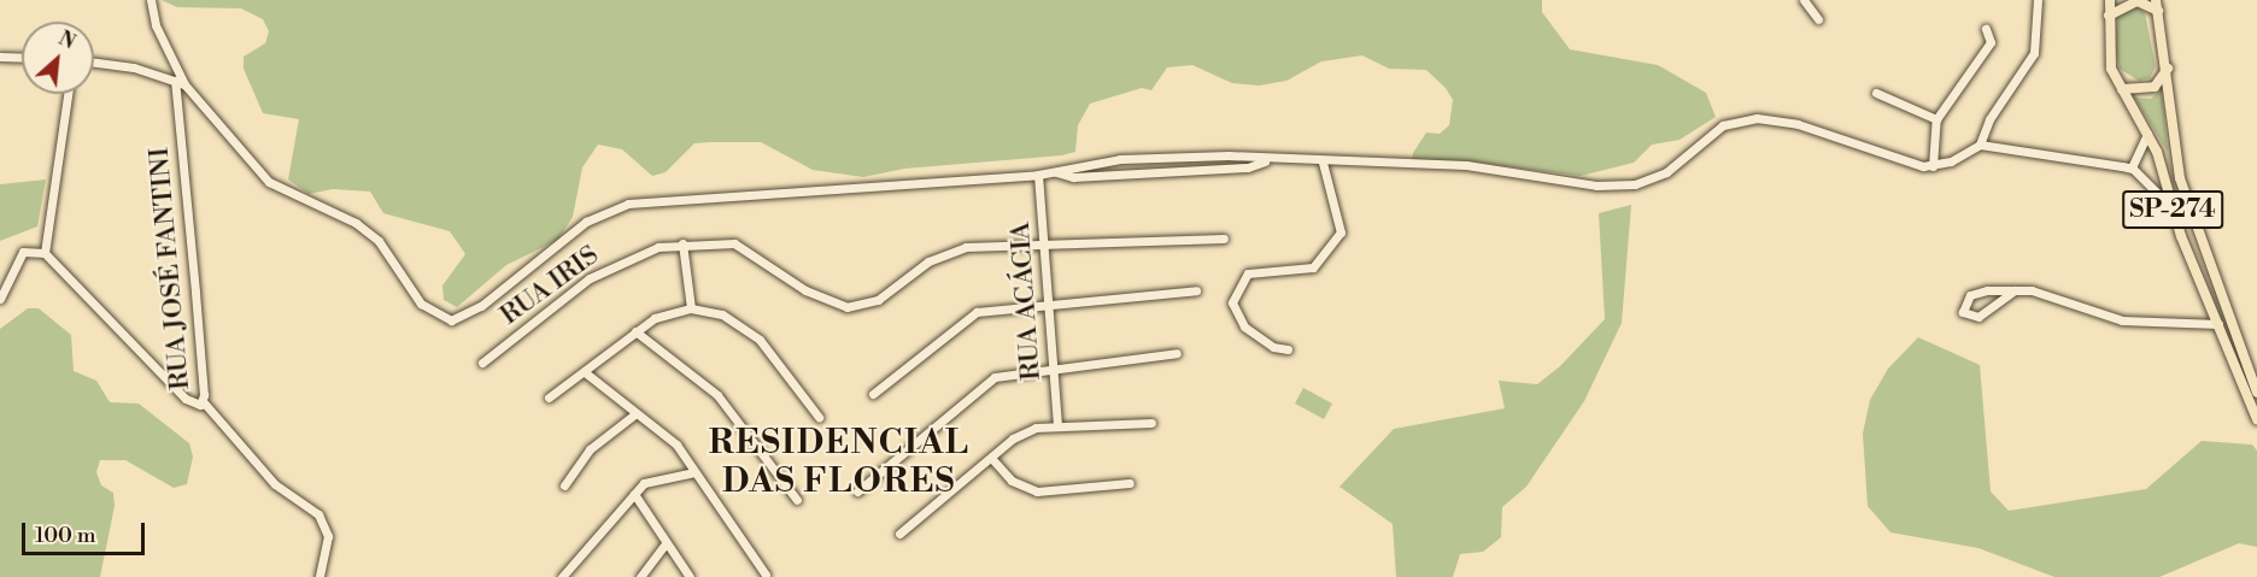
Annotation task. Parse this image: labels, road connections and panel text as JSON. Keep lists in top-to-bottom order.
{
  "streets": {
    "main road": ["SP-274"],
    "street": ["RUA JOSÉ FANTINI", "RUA IRIS", "RUA ACÁCIA"]
  },
  "crossings": [
    ["RUA IRIS", "RUA ACÁCIA"]
  ],
  "districts": ["RESIDENCIAL DAS FLORES"],
  "scale_bar": "100 m",
  "north": "top right"
}
